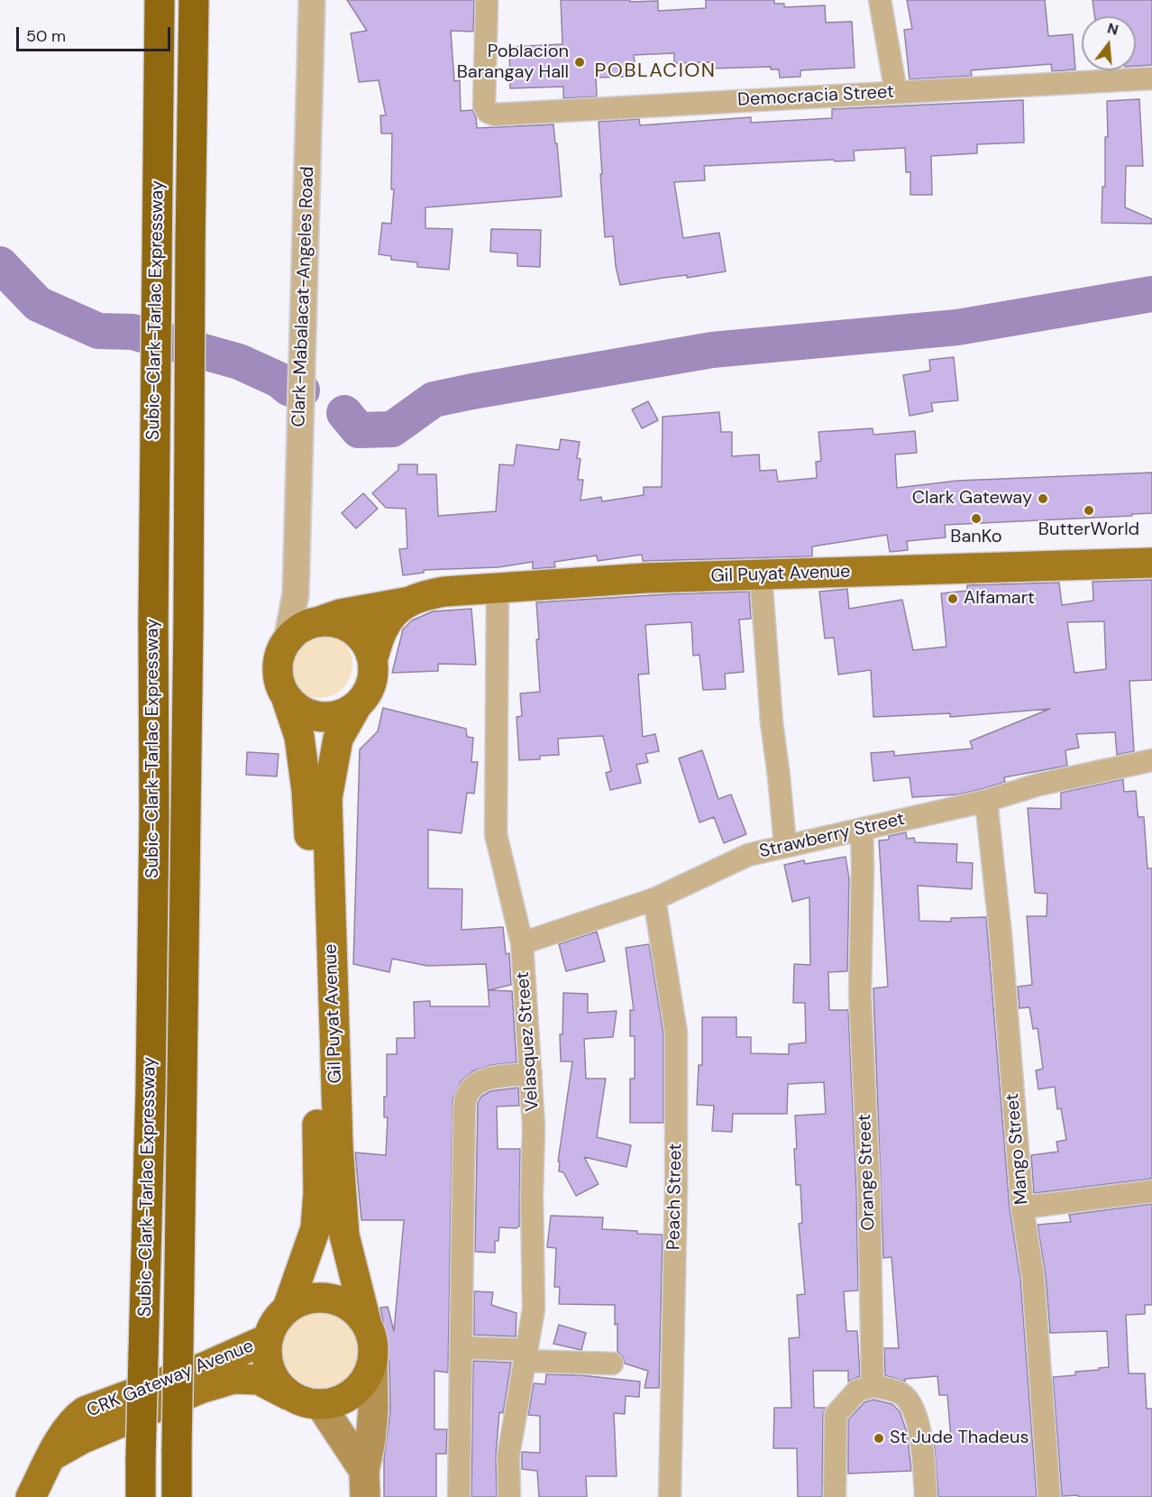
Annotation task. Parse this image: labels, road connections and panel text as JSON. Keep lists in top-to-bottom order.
{
  "streets": {
    "highway": ["Subic-Clark-Tarlac Expressway"],
    "main road": ["Gil Puyat Avenue", "CRK Gateway Avenue"],
    "street": [
      "Democracia Street",
      "Clark-Mabalacat-Angeles Road",
      "Strawberry Street",
      "Velasquez Street",
      "Mango Street",
      "Orange Street",
      "Peach Street"
    ]
  },
  "crossings": [
    ["Clark-Mabalacat-Angeles Road", "Gil Puyat Avenue"],
    ["Gil Puyat Avenue", "Velasquez Street"],
    ["Gil Puyat Avenue", "CRK Gateway Avenue"],
    ["Strawberry Street", "Velasquez Street"],
    ["Strawberry Street", "Mango Street"],
    ["Strawberry Street", "Orange Street"],
    ["Strawberry Street", "Peach Street"]
  ],
  "districts": ["POBLACION"],
  "places": [
    "Poblacion Barangay Hall",
    "Clark Gateway",
    "ButterWorld",
    "BanKo",
    "Alfamart",
    "St Jude Thadeus"
  ],
  "scale_bar": "50 m",
  "north": "top"
}
